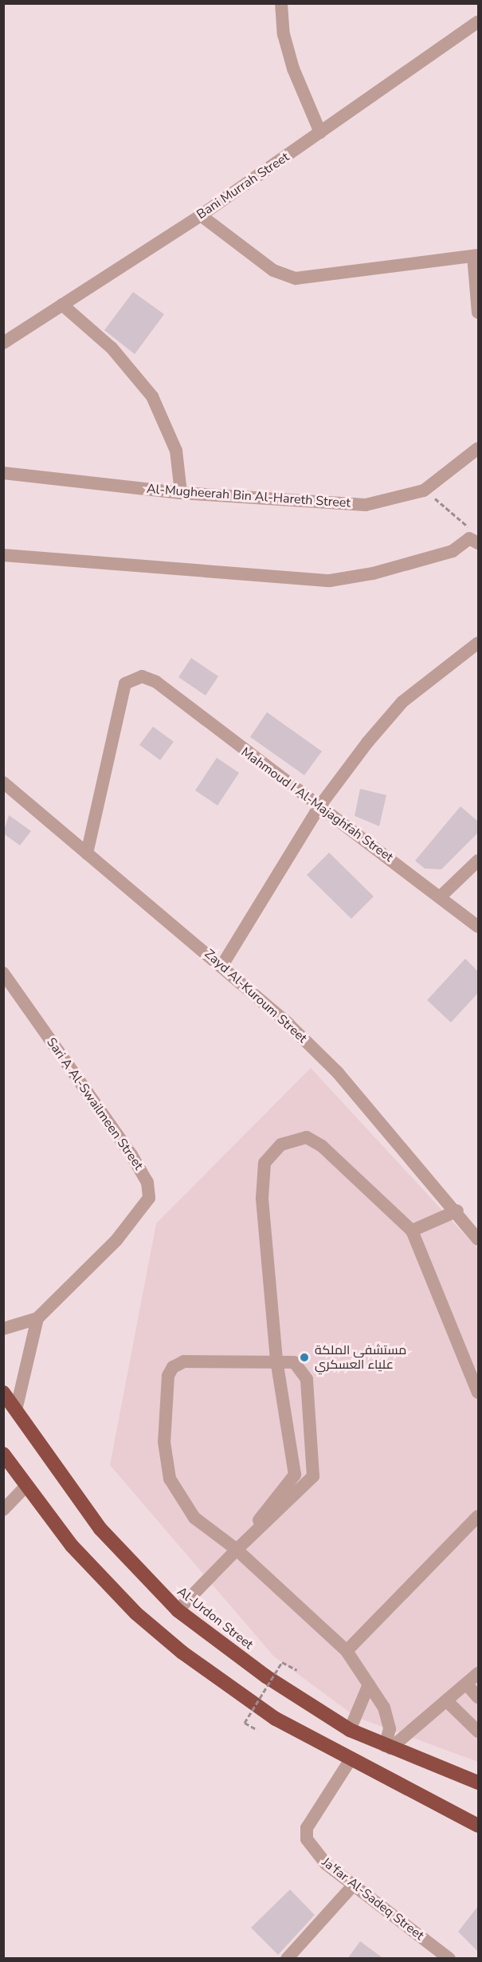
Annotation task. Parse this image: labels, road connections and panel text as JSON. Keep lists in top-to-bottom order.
{
  "streets": {
    "highway": ["Al-Urdon Street"],
    "street": [
      "Bani Murrah Street",
      "Al-Mugheerah Bin Al-Hareth Street",
      "Mahmoud I Al-Majaghfah Street",
      "Zayd Al-Kuroum Street",
      "Sari A Al-Swailmeen Street",
      "Ja'far Al-Sadeq Street"
    ]
  },
  "crossings": [
    ["Mahmoud I Al-Majaghfah Street", "Zayd Al-Kuroum Street"]
  ],
  "places": ["مستشفى الملكة علياء العسكري"]
}
